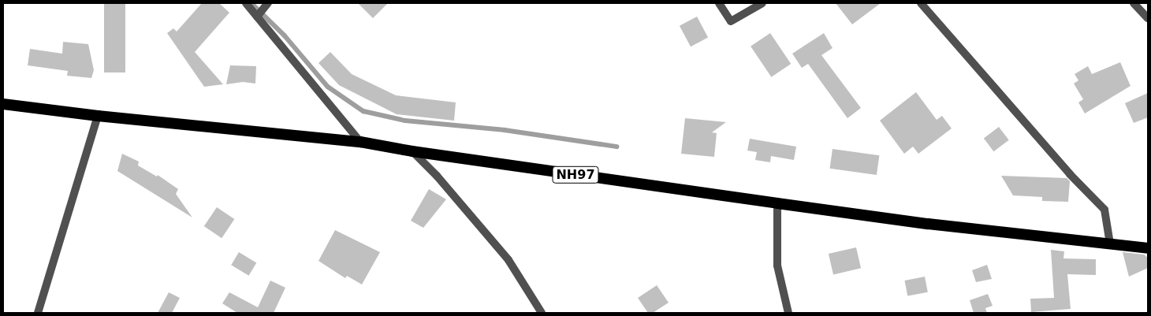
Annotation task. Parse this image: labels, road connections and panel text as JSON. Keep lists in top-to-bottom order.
{
  "streets": {
    "highway": ["NH97"]
  }
}
